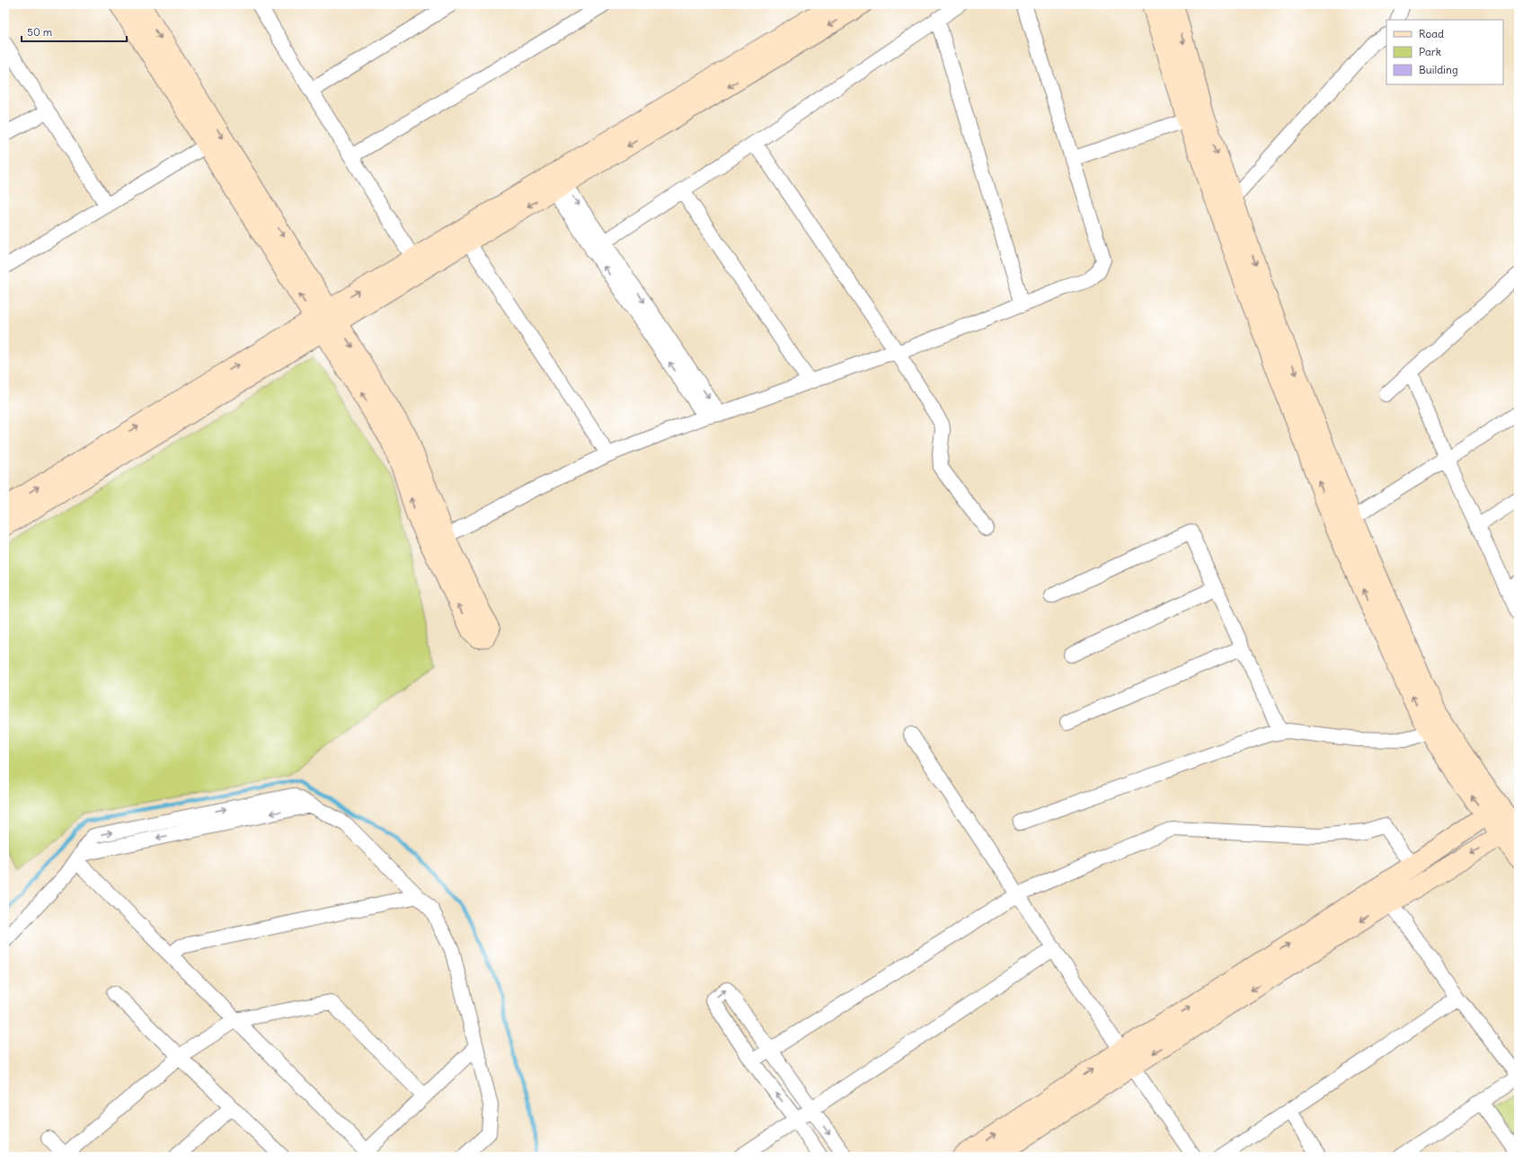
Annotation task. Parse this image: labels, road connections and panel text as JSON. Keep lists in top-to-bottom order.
{
  "legend": ["Road", "Park", "Building"],
  "scale_bar": "50 m"
}
